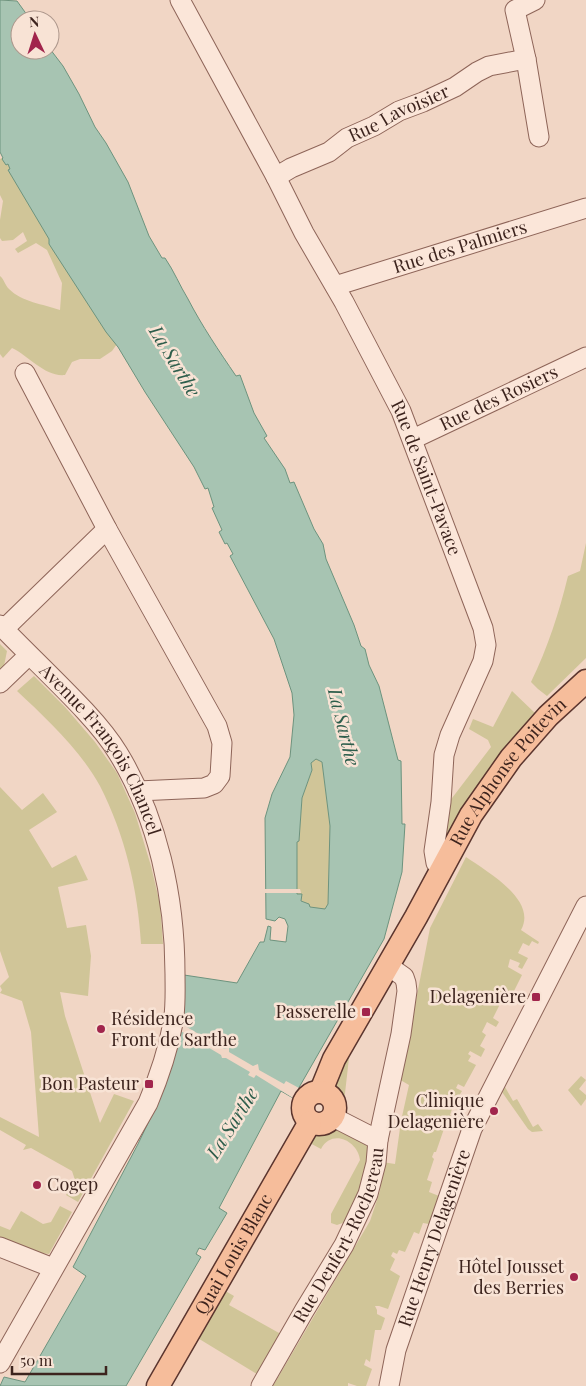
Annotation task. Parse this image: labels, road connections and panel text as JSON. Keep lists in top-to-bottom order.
{
  "streets": {
    "main road": ["Rue Alphonse Poitevin", "Quai Louis Blanc"],
    "street": [
      "Rue Lavoisier",
      "Rue des Palmiers",
      "Rue des Rosiers",
      "Rue de Saint-Pavace",
      "Avenue François Chancel",
      "Rue Denfert-Rochereau",
      "Rue Henry Delagenière"
    ]
  },
  "crossings": [
    ["Rue Lavoisier", "Rue de Saint-Pavace"],
    ["Rue des Palmiers", "Rue de Saint-Pavace"],
    ["Rue des Rosiers", "Rue de Saint-Pavace"],
    ["Rue de Saint-Pavace", "Rue Alphonse Poitevin"]
  ],
  "water": ["La Sarthe"],
  "places": {
    "transit": ["Delagenière", "Passerelle", "Bon Pasteur"],
    "other": [
      "Résidence Front de Sarthe",
      "Clinique Delagenière",
      "Cogep",
      "Hôtel Jousset des Berries"
    ]
  },
  "scale_bar": "50 m",
  "north": "top"
}
